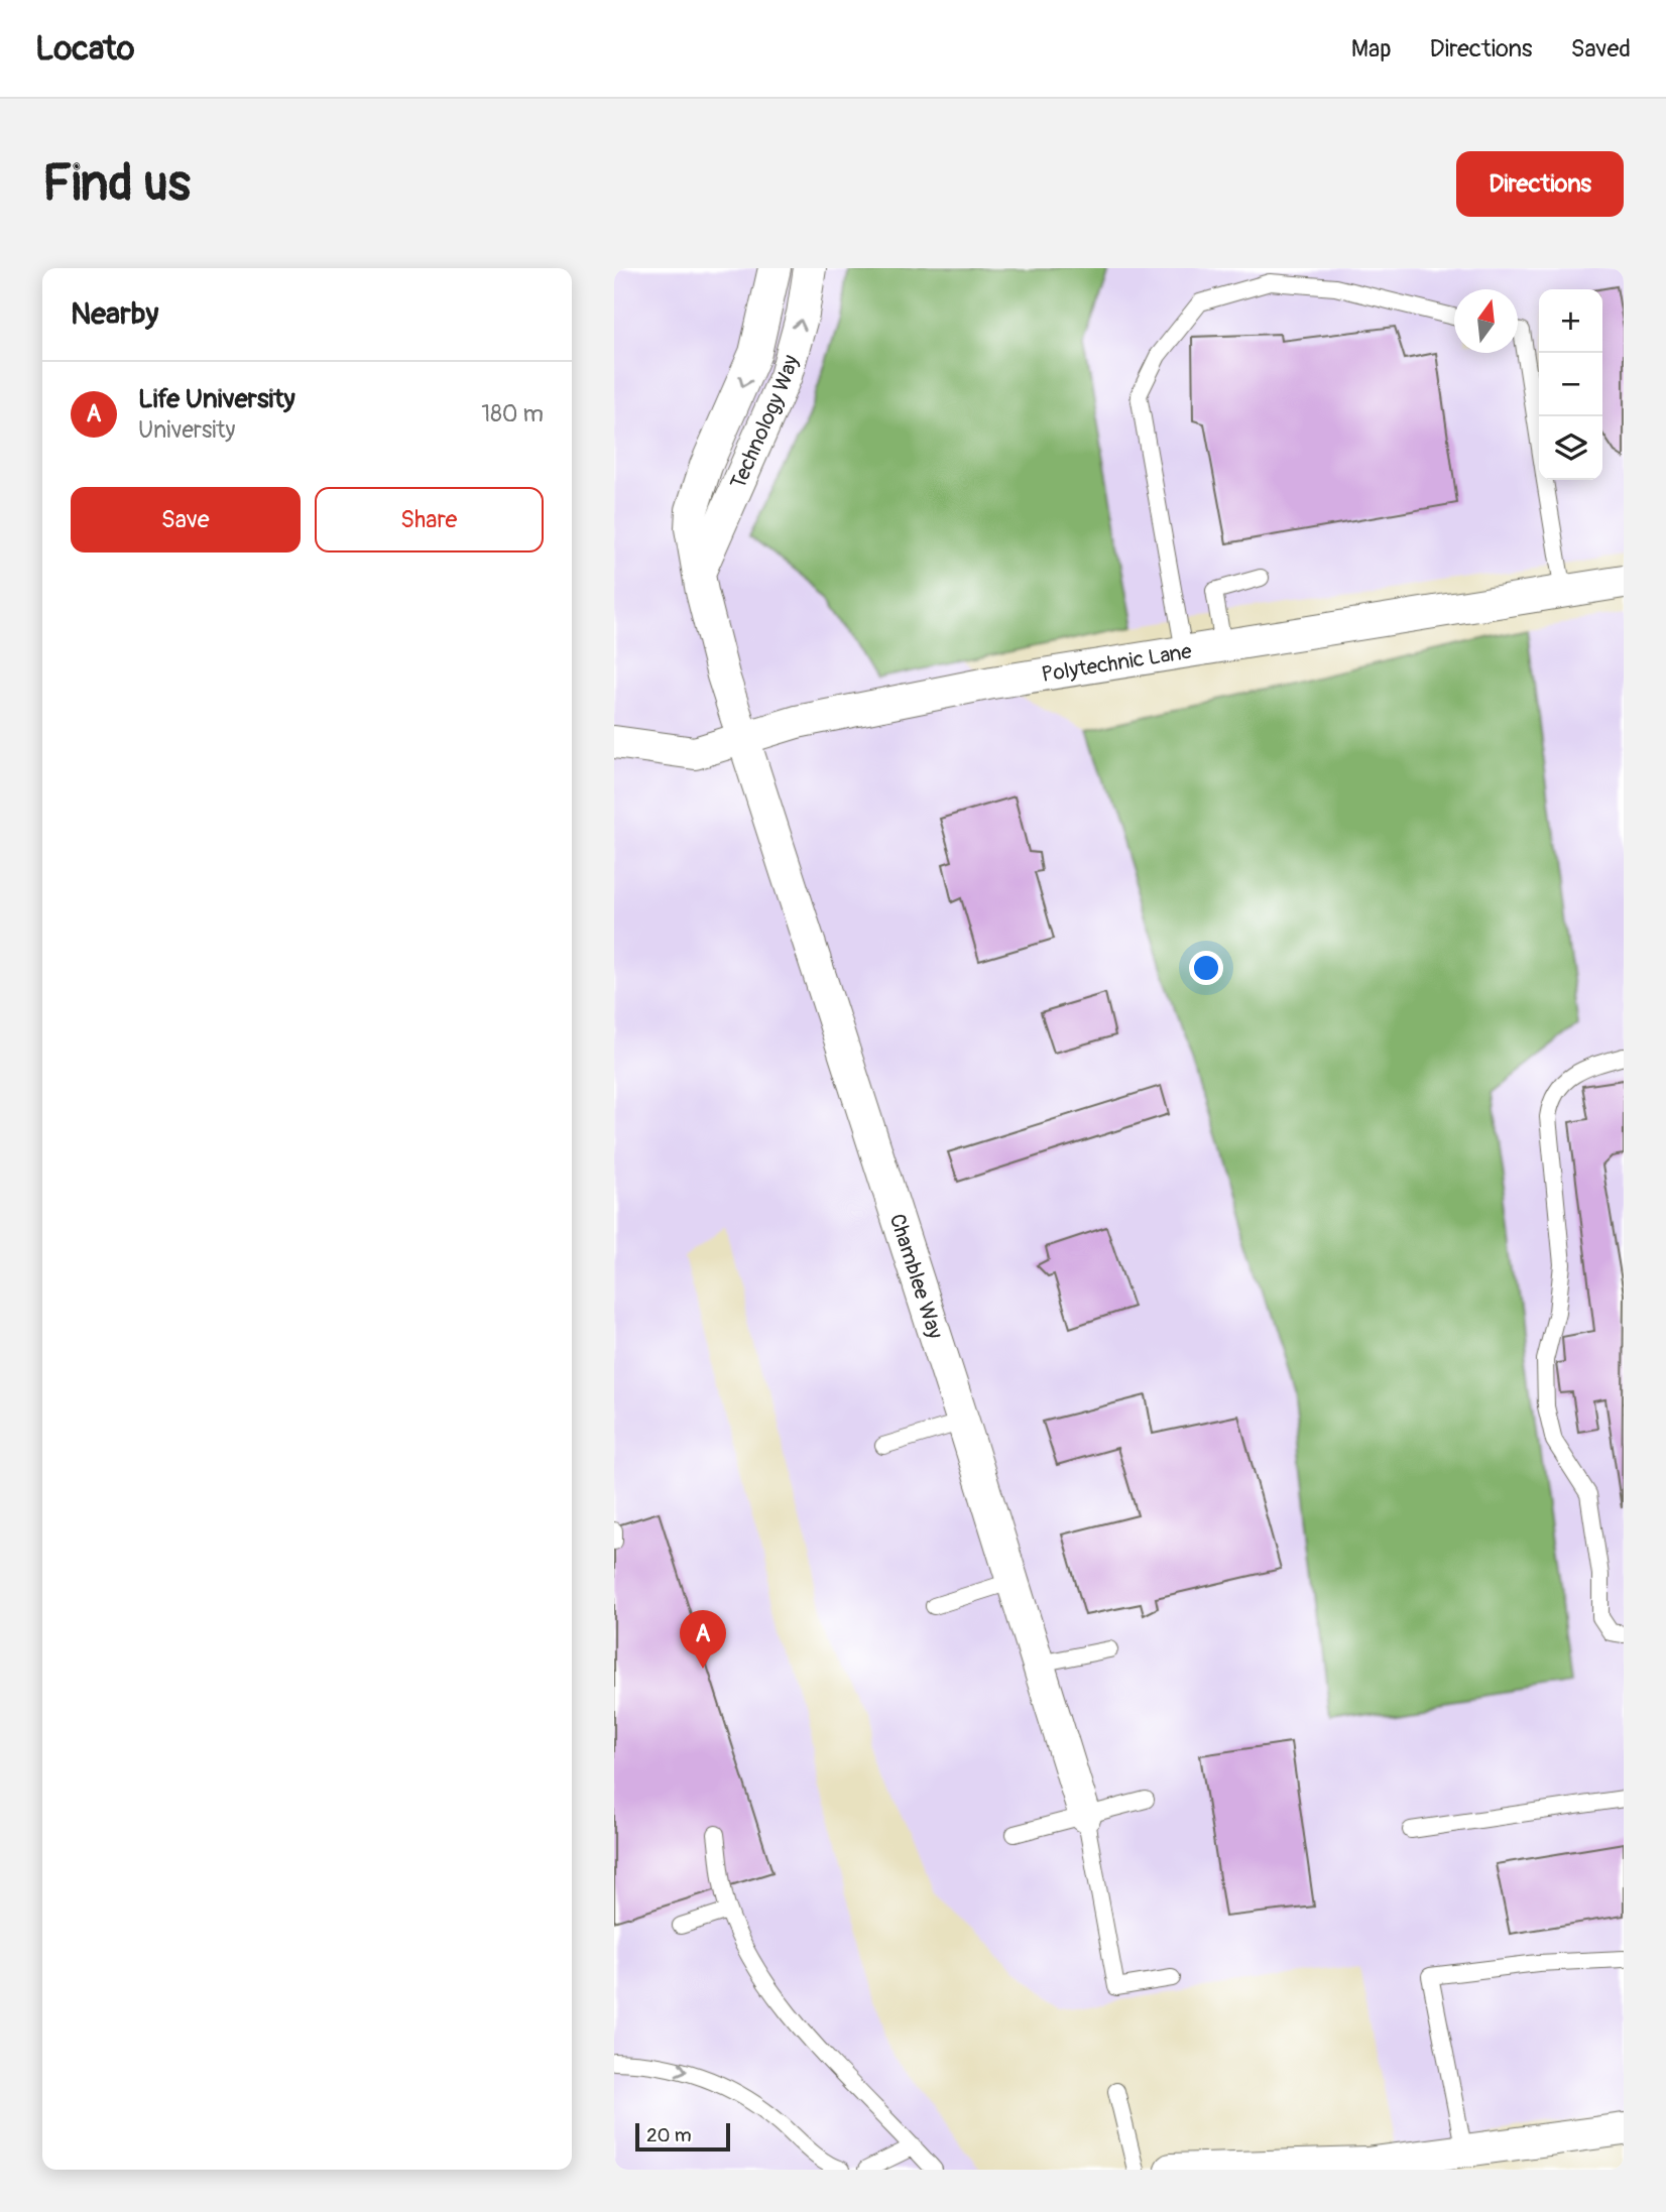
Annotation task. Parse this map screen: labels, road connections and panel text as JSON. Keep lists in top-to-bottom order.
{
  "streets": {
    "street": ["Technology Way", "Polytechnic Lane", "Chamblee Way"]
  },
  "crossings": [
    ["Technology Way", "Polytechnic Lane"],
    ["Technology Way", "Chamblee Way"],
    ["Polytechnic Lane", "Chamblee Way"]
  ],
  "scale_bar": "20 m",
  "north": "top",
  "page": {
    "header": "Locato",
    "nav": ["Map", "Directions", "Saved"],
    "buttons": [
      "Directions",
      ["Save", "Share"]
    ],
    "title": "Find us",
    "heading": "Nearby",
    "map_buttons": ["+", "−"],
    "list": [
      {
        "mark": "A",
        "name": "Life University",
        "note": "University",
        "value": "180 m"
      }
    ],
    "pins": "A",
    "scale": "20 m"
  }
}
